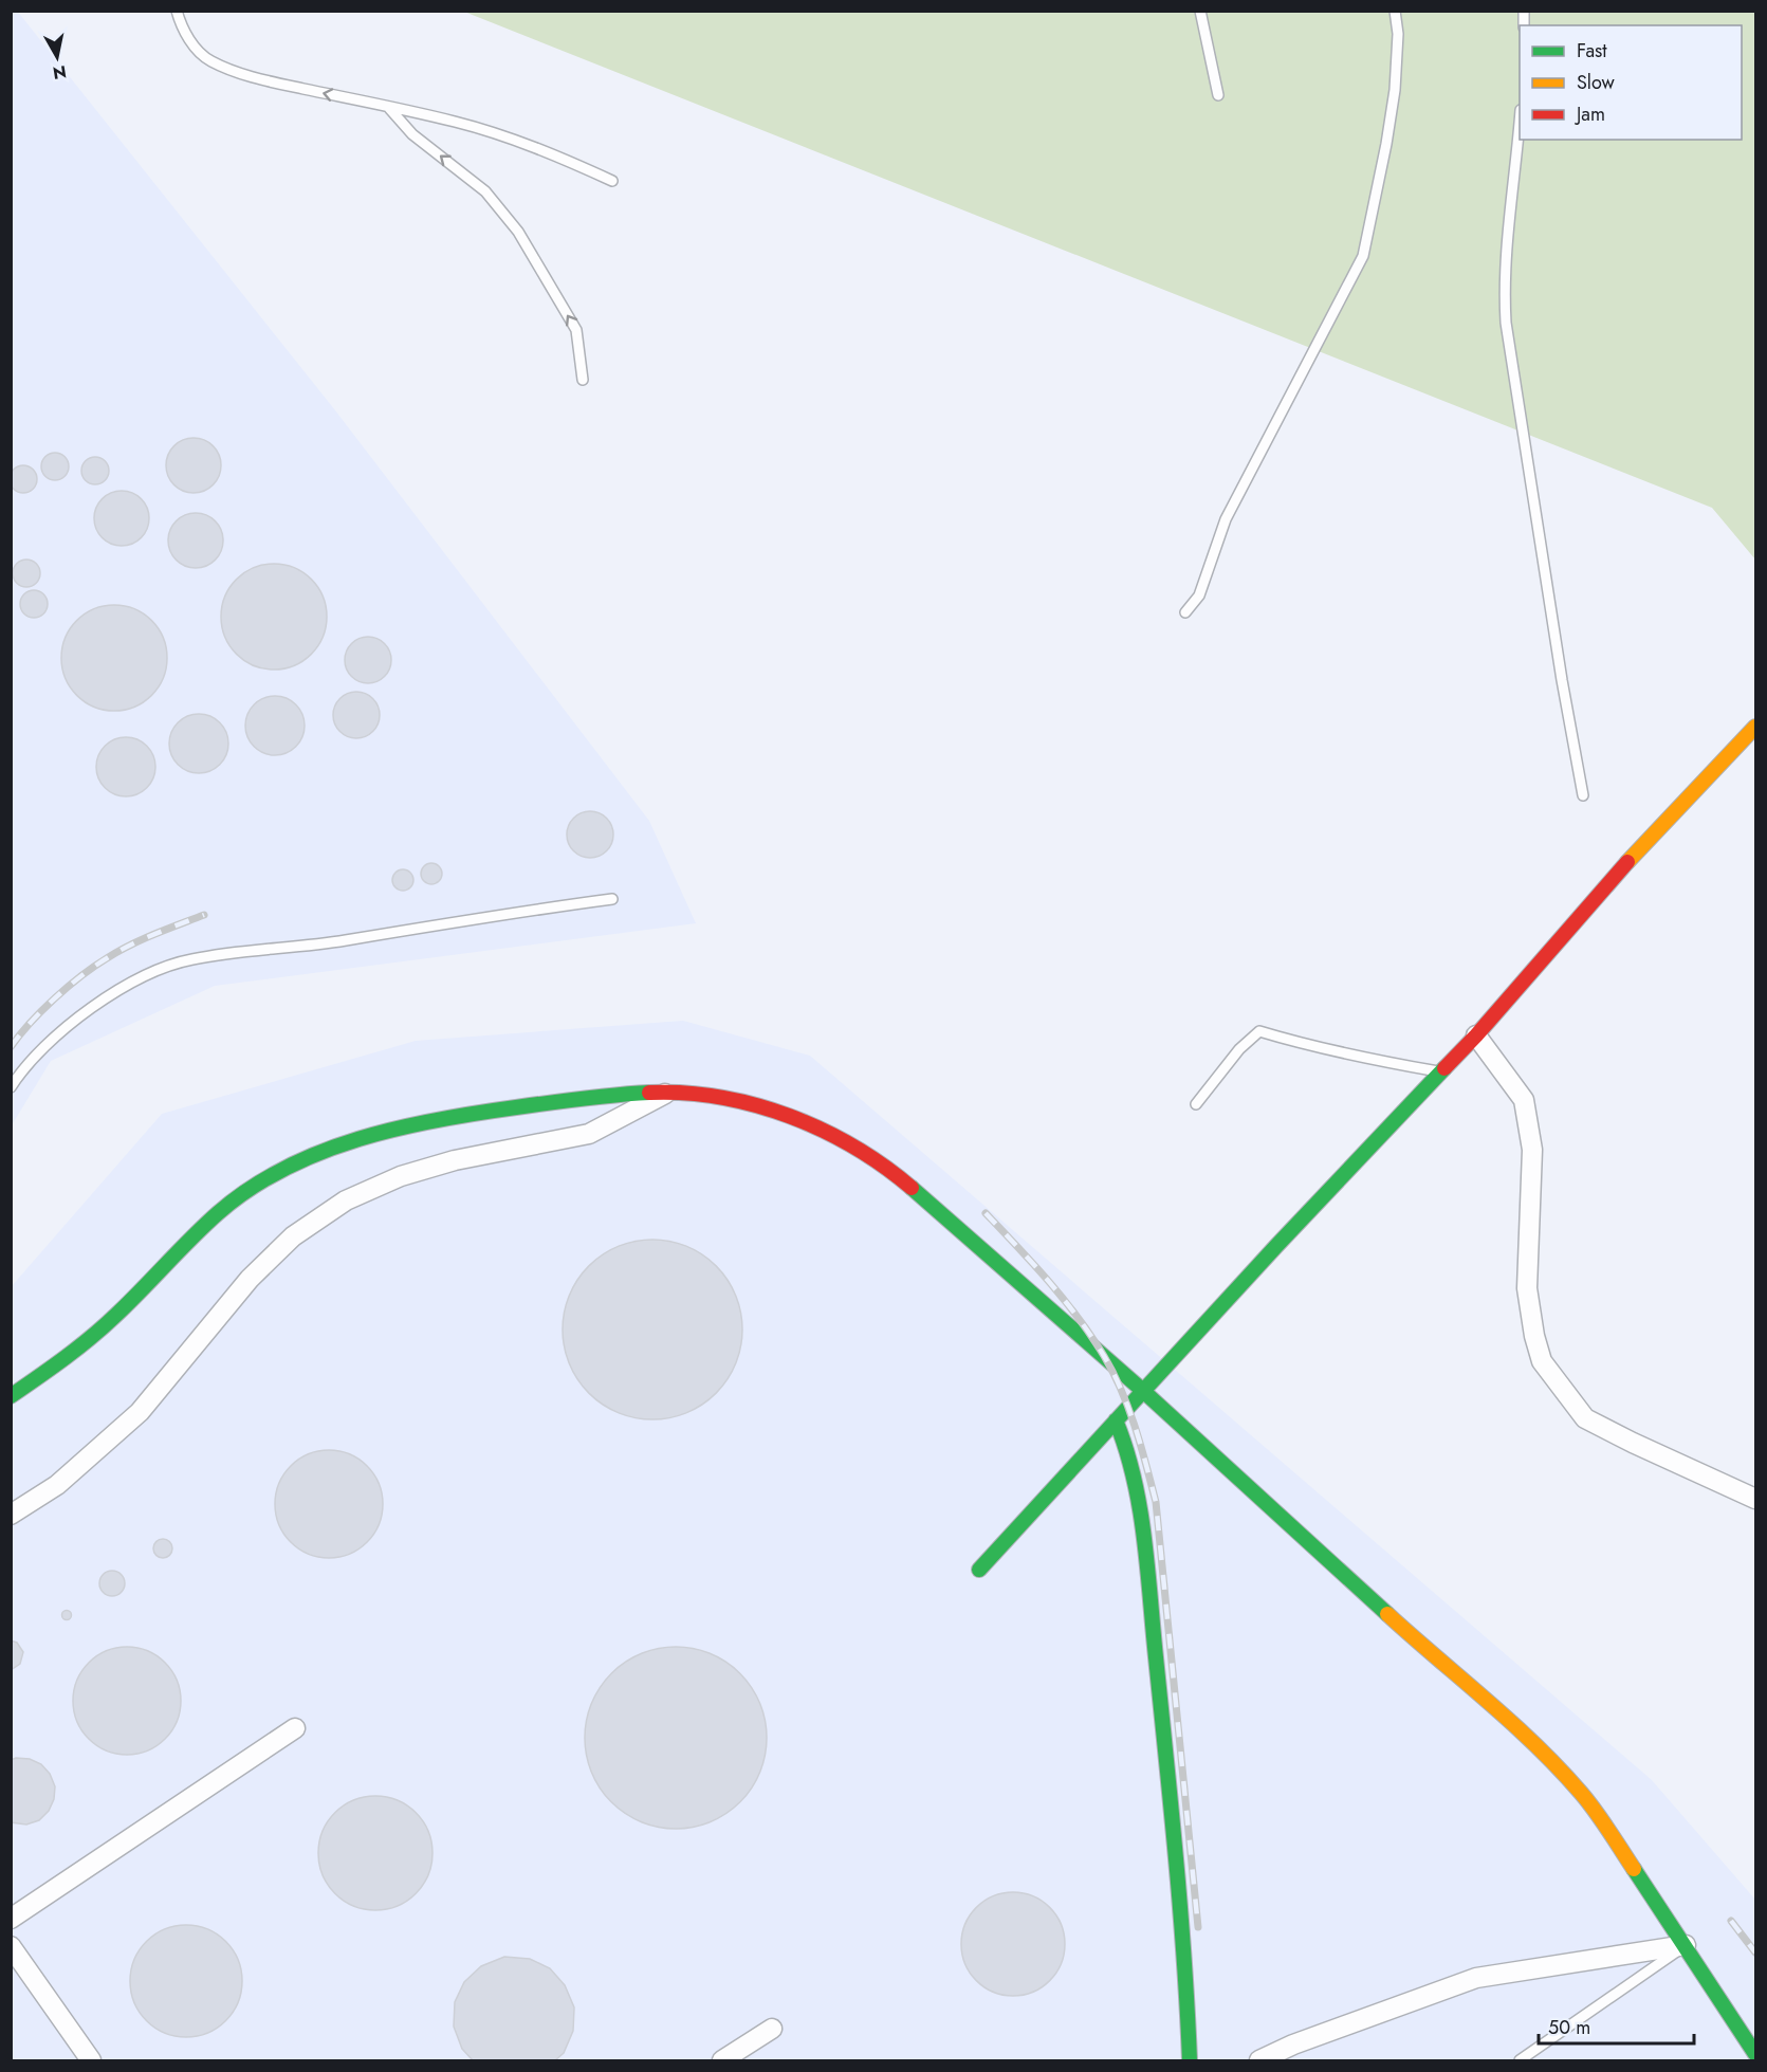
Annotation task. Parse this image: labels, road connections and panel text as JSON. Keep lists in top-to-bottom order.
{
  "legend": ["Fast", "Slow", "Jam"],
  "scale_bar": "50 m",
  "north": "bottom"
}
